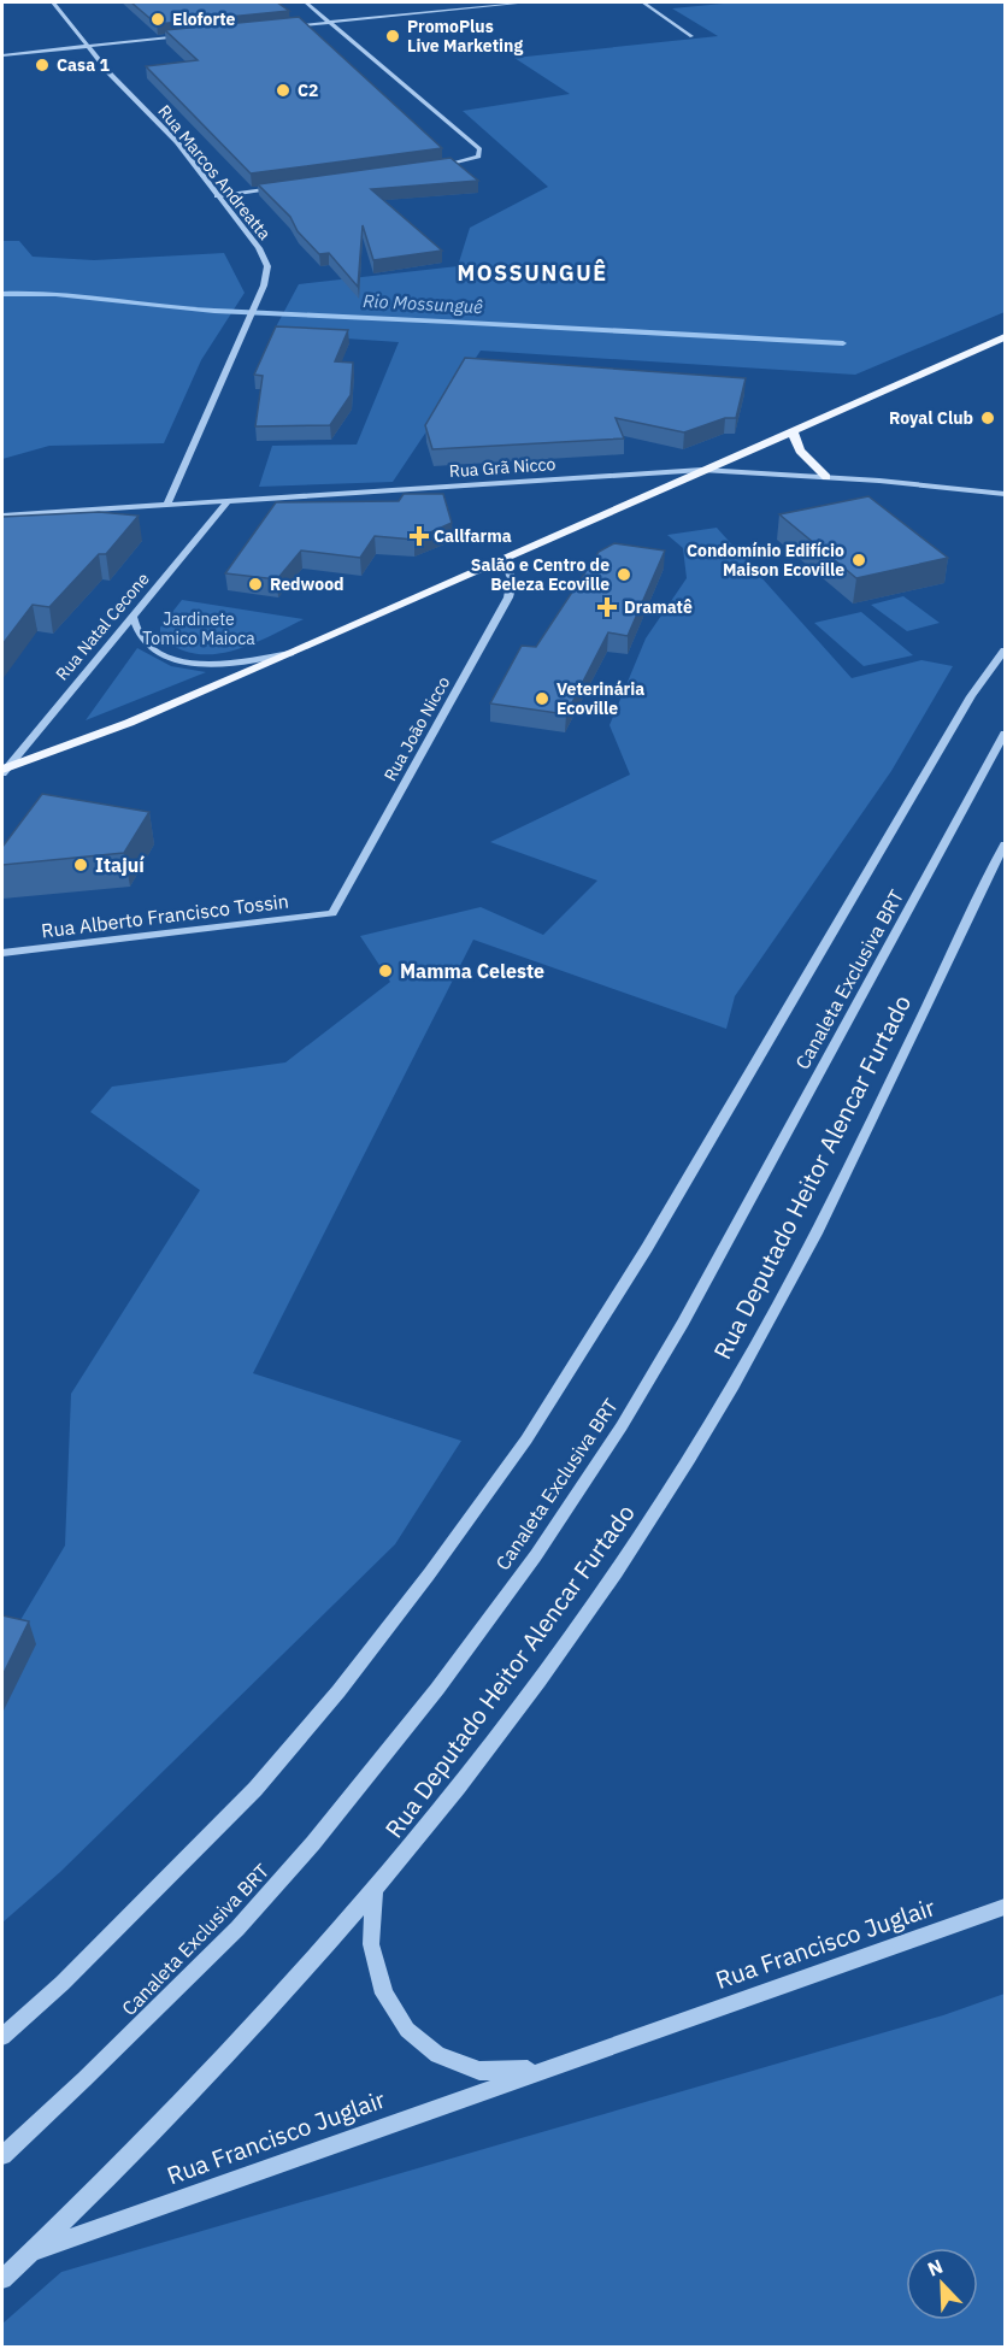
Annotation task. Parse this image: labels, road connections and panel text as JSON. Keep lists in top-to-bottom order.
{
  "streets": {
    "street": [
      "Rua Marcos Andreatta",
      "Rua Grã Nicco",
      "Rua Natal Cecone",
      "Rua João Nicco",
      "Rua Alberto Francisco Tossin",
      "Canaleta Exclusiva BRT",
      "Rua Deputado Heitor Alencar Furtado",
      "Rua Francisco Juglair"
    ]
  },
  "crossings": [
    ["Rua Marcos Andreatta", "Rua Grã Nicco"],
    ["Rua Grã Nicco", "Rua Natal Cecone"],
    ["Rua João Nicco", "Rua Alberto Francisco Tossin"],
    ["Rua Deputado Heitor Alencar Furtado", "Rua Francisco Juglair"]
  ],
  "districts": ["MOSSUNGUÊ"],
  "water": ["Rio Mossunguê"],
  "parks": ["Jardinete Tomico Maioca"],
  "places": {
    "other": [
      "Eloforte",
      "PromoPlus Live Marketing",
      "Casa 1",
      "C2",
      "Royal Club",
      "Condomínio Edifício Maison Ecoville",
      "Salão e Centro de Beleza Ecoville",
      "Redwood",
      "Veterinária Ecoville",
      "Itajuí",
      "Mamma Celeste"
    ],
    "health": ["Callfarma", "Dramatê"]
  },
  "north": "top left"
}
